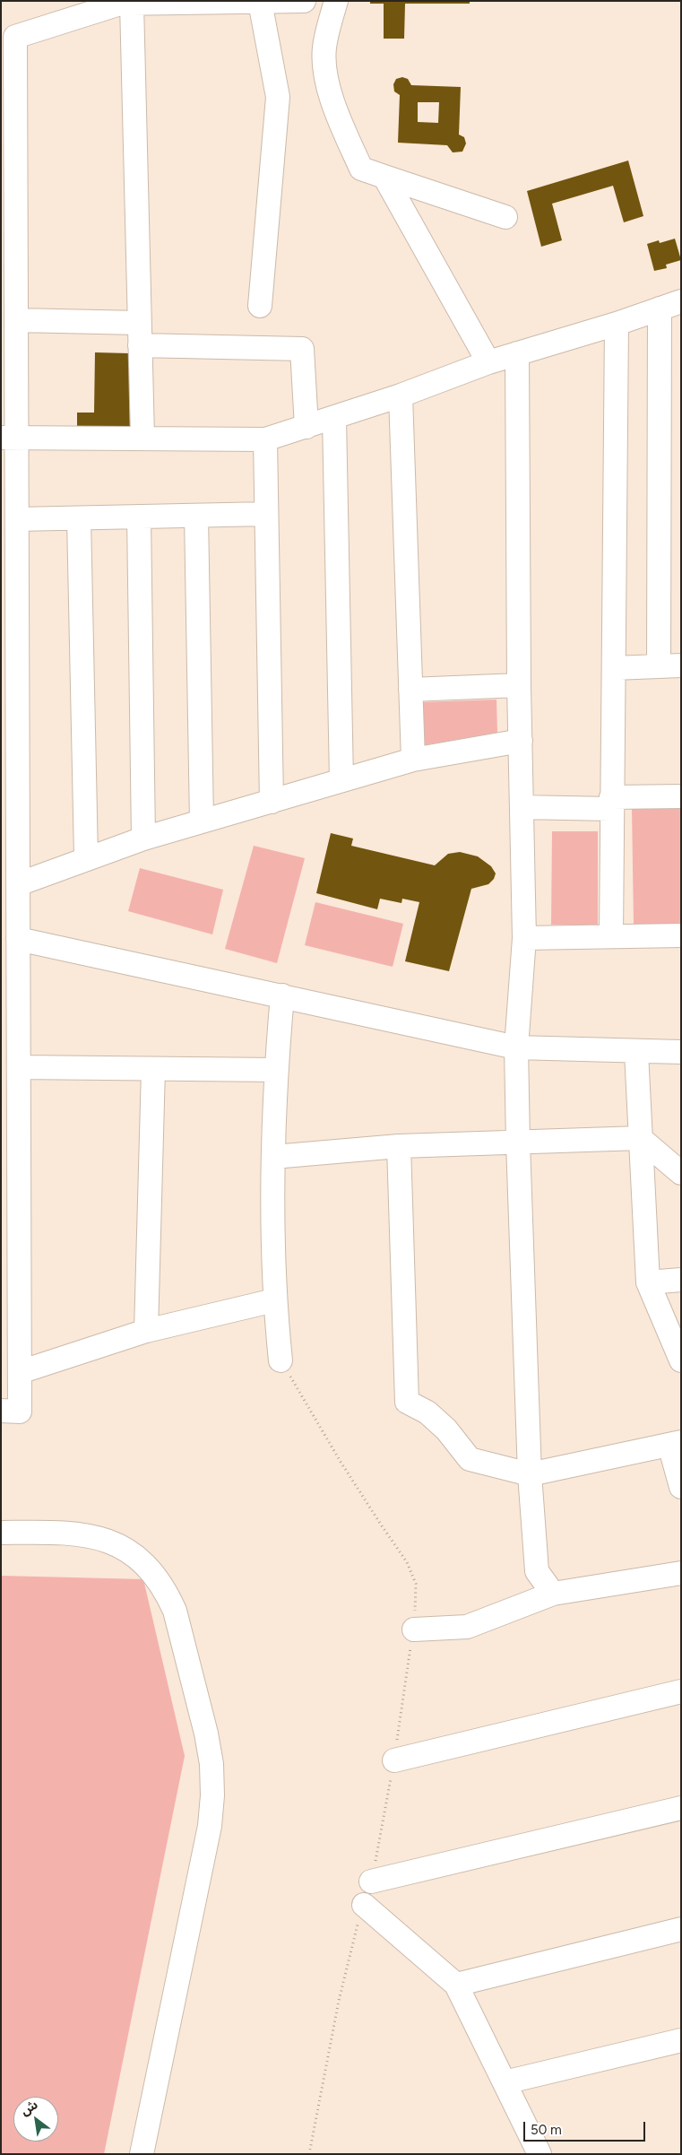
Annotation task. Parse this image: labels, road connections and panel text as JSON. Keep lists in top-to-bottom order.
{
  "scale_bar": "50 m",
  "north": "top left"
}
